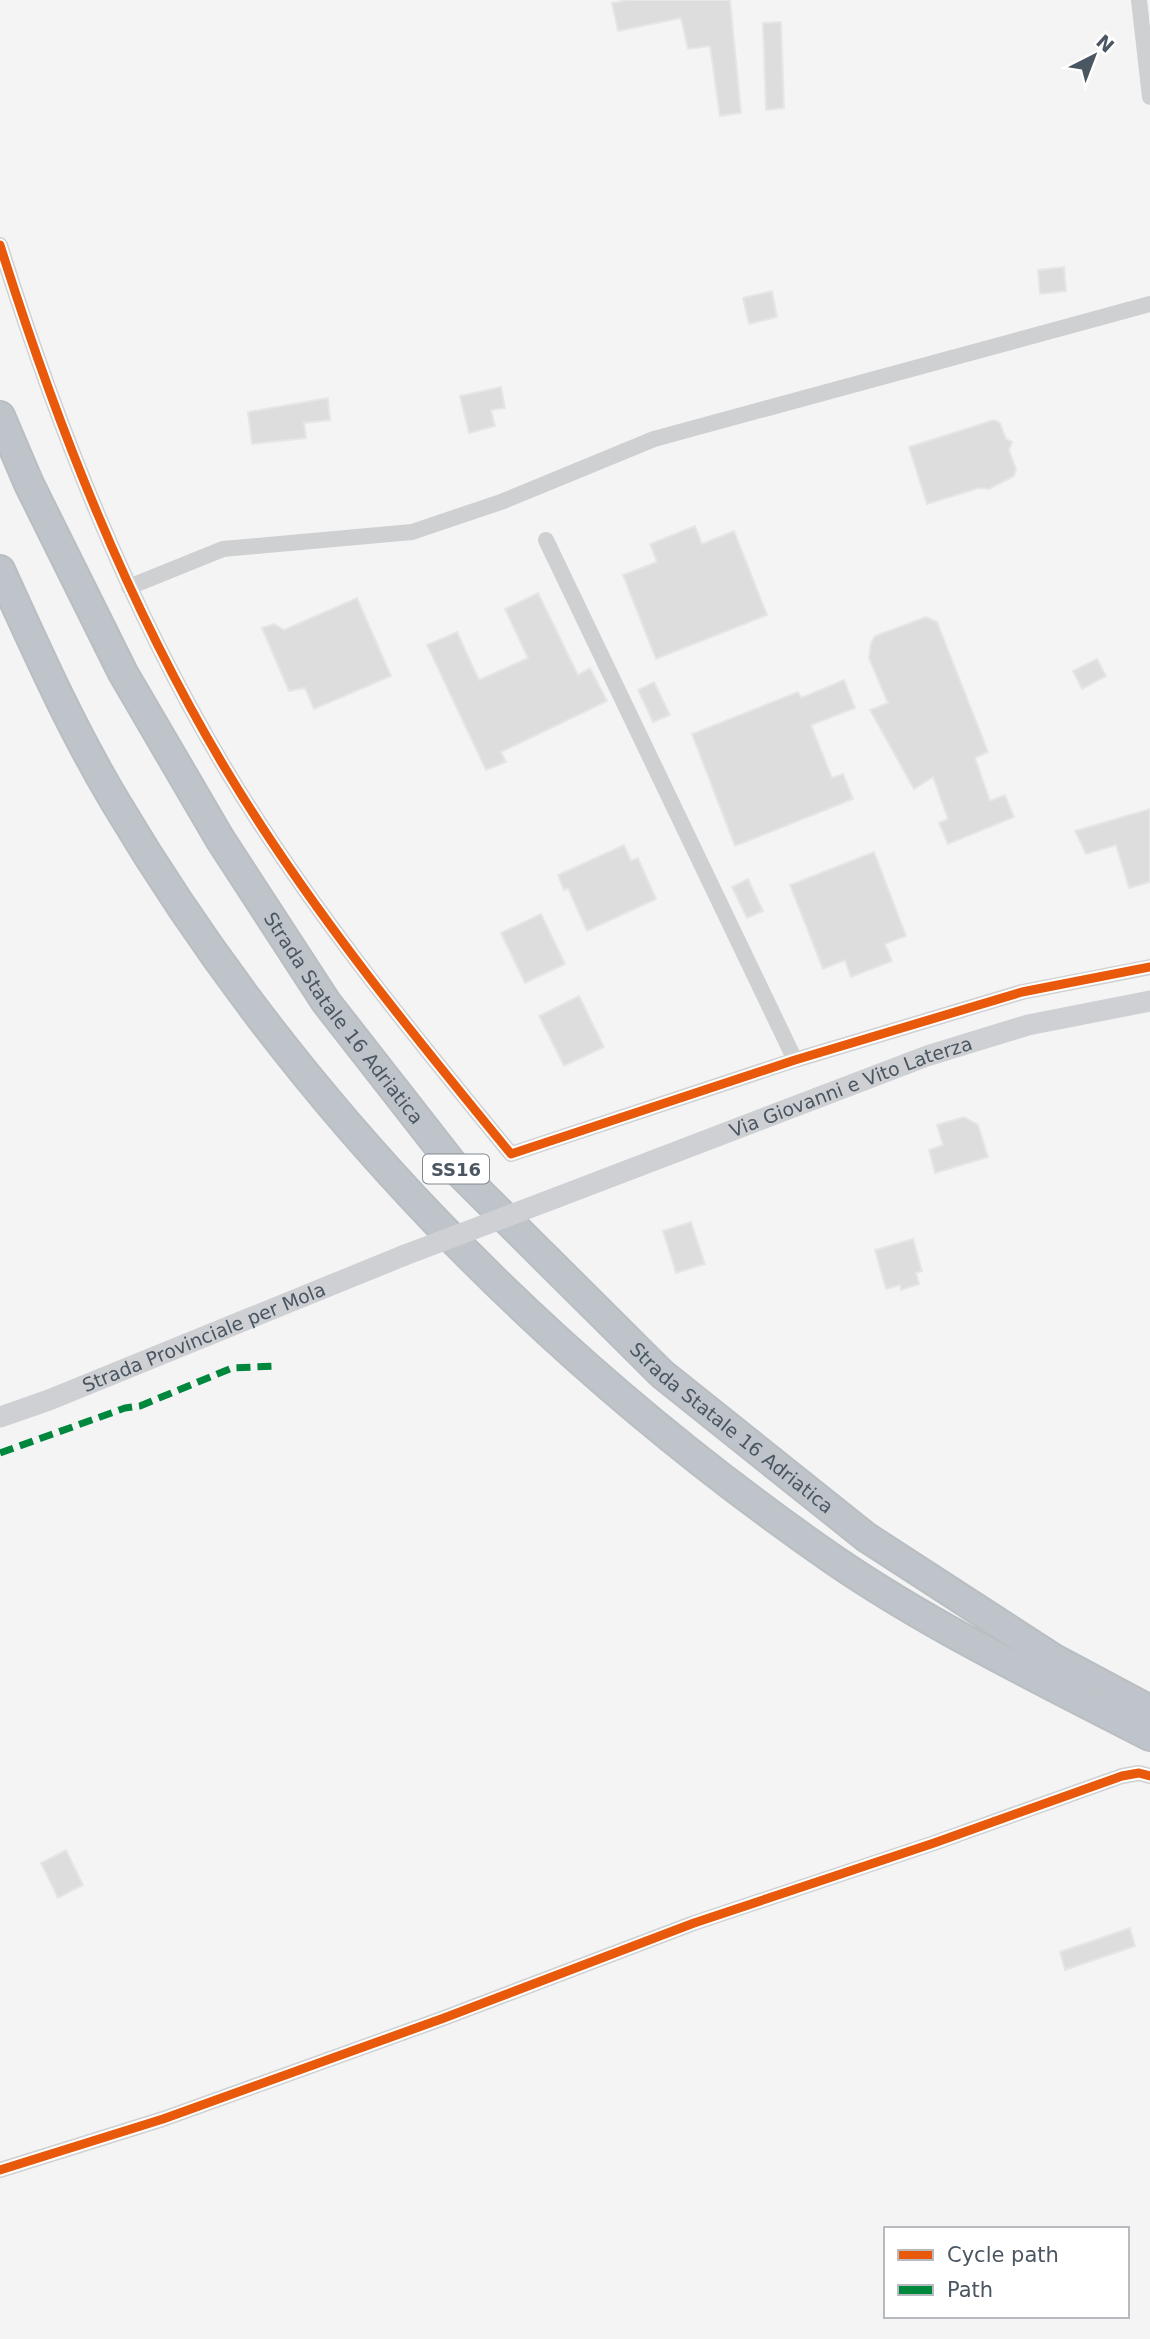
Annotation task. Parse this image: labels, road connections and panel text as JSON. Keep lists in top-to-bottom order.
{
  "streets": {
    "highway": ["Strada Statale 16 Adriatica", "SS16"],
    "street": ["Via Giovanni e Vito Laterza", "Strada Provinciale per Mola"]
  },
  "crossings": [
    ["Via Giovanni e Vito Laterza", "Strada Provinciale per Mola"]
  ],
  "legend": ["Cycle path", "Path"],
  "north": "top right"
}
